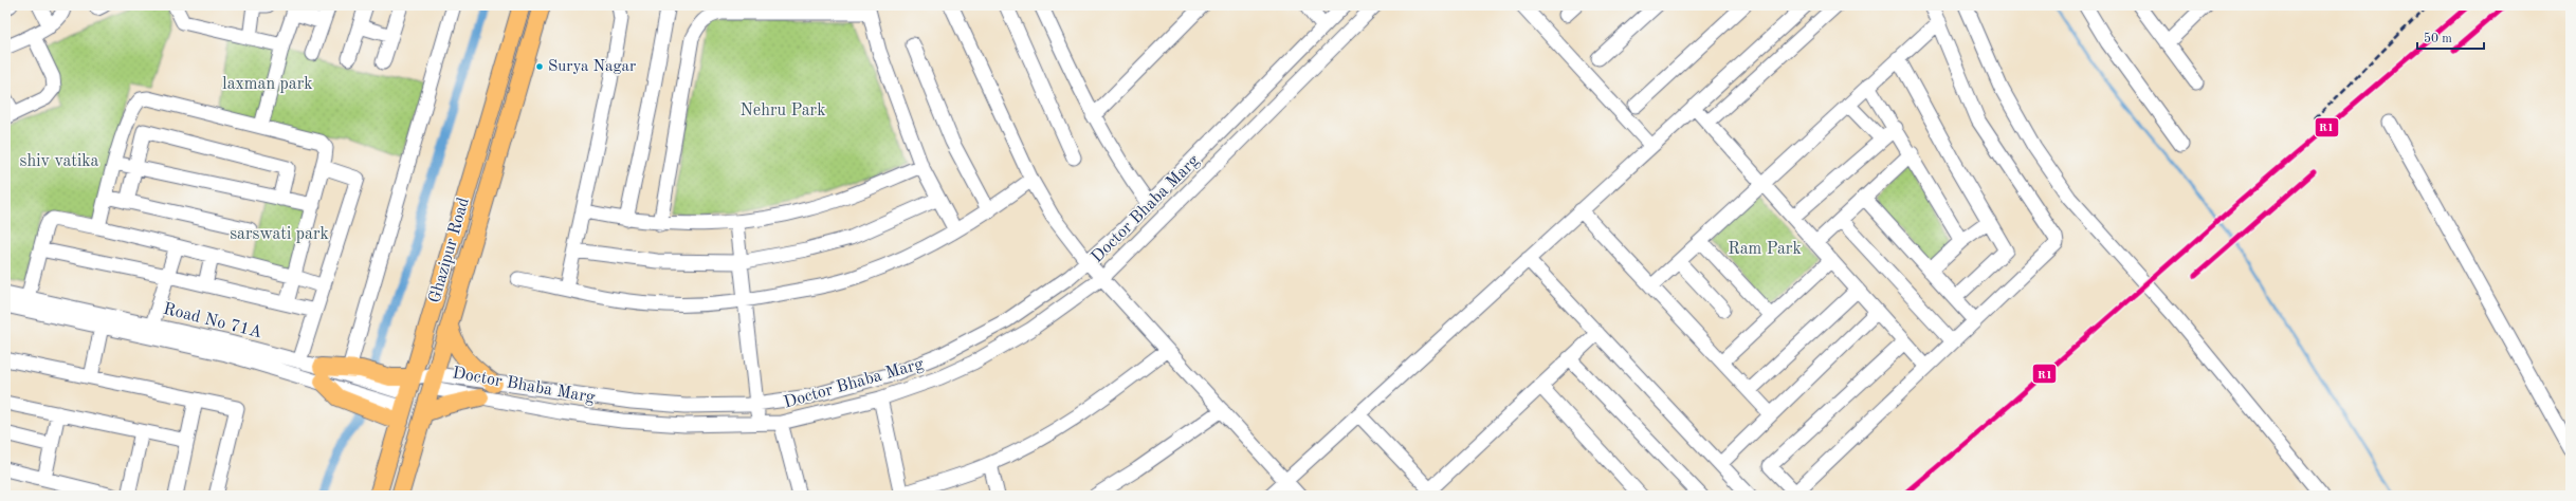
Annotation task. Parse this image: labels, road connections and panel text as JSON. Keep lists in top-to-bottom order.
{
  "streets": {
    "main road": ["Ghazipur Road"],
    "street": ["Doctor Bhaba Marg", "Road No 71A"]
  },
  "crossings": [
    ["Doctor Bhaba Marg", "Ghazipur Road"]
  ],
  "parks": [
    "laxman park",
    "Nehru Park",
    "shiv vatika",
    "sarswati park",
    "Ram Park"
  ],
  "places": ["Surya Nagar"],
  "lines": ["transit line R1"],
  "scale_bar": "50 m"
}
